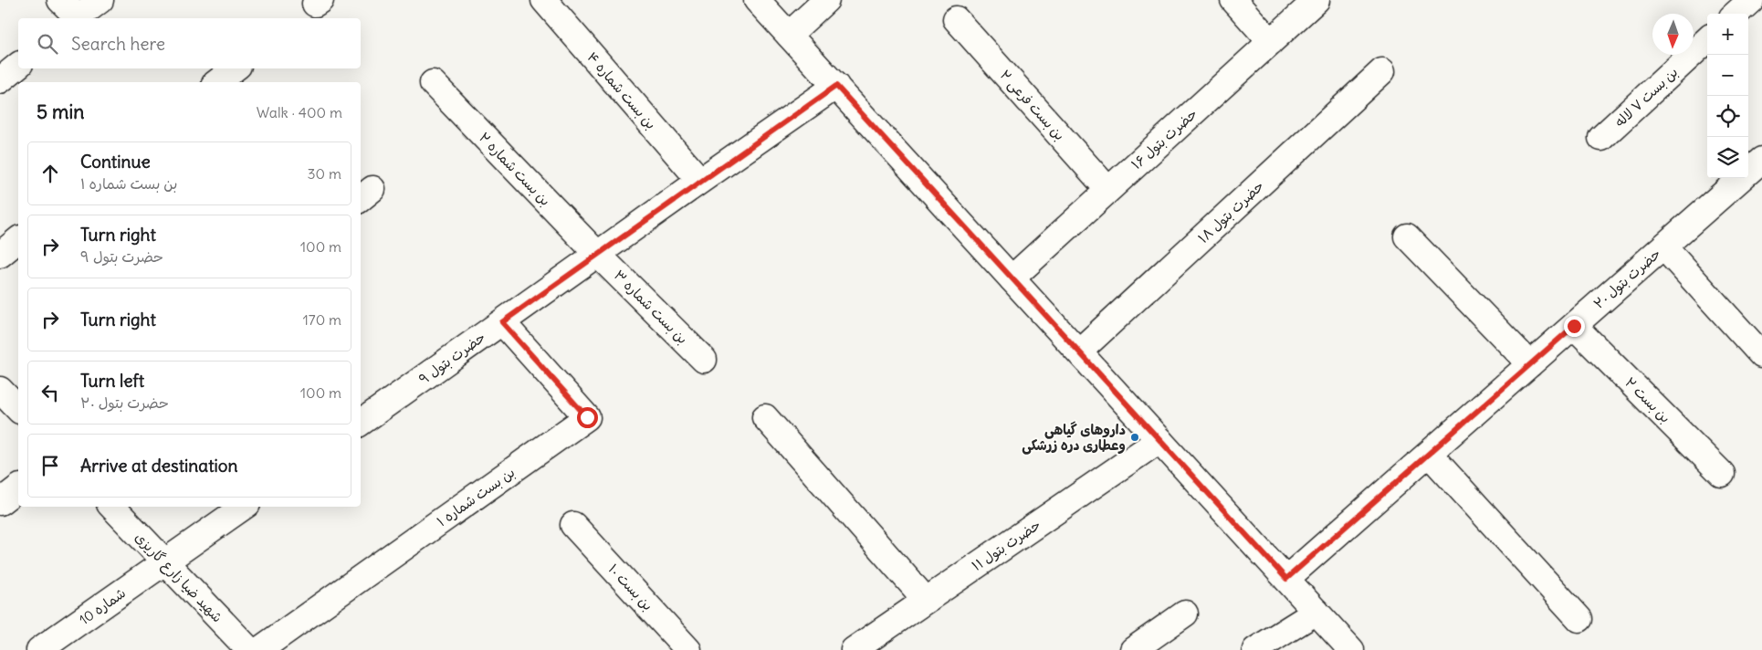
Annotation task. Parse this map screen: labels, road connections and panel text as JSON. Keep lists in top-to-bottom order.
{
  "streets": {
    "street": [
      "بن بست شماره ۴",
      "بن بست ۷ لاله",
      "بن بست فرعی ۲",
      "حضرت بتول ۱۶",
      "بن بست شماره ۲",
      "حضرت بتول ۱۸",
      "حضرت بتول ۲۰",
      "بن بست شماره ۳",
      "حضرت بتول ۹",
      "بن بست ۲",
      "بن بست شماره ۱",
      "حضرت بتول ۱۱",
      "شهید ضیا زارع گاریزی",
      "بن بست ۱۰",
      "شماره 10"
    ]
  },
  "crossings": [
    ["بن بست شماره ۴", "حضرت بتول ۹"],
    ["بن بست فرعی ۲", "حضرت بتول ۱۶"],
    ["بن بست شماره ۲", "بن بست شماره ۳"],
    ["بن بست شماره ۲", "حضرت بتول ۹"],
    ["حضرت بتول ۲۰", "بن بست ۲"],
    ["بن بست شماره ۳", "حضرت بتول ۹"],
    ["حضرت بتول ۹", "بن بست شماره ۱"],
    ["شهید ضیا زارع گاریزی", "شماره 10"]
  ],
  "places": ["داروهای گیاهی وعطاری دره زرشکی"],
  "north": "bottom",
  "page": {
    "map_buttons": ["+", "−"],
    "search": "Search here",
    "heading": ["5 min", "Walk · 400 m"],
    "list": [
      ["Continue", "بن بست شماره ۱", "30 m"],
      ["Turn right", "حضرت بتول ۹", "100 m"],
      ["Turn right", "170 m"],
      ["Turn left", "حضرت بتول ۲۰", "100 m"],
      "Arrive at destination"
    ]
  }
}
